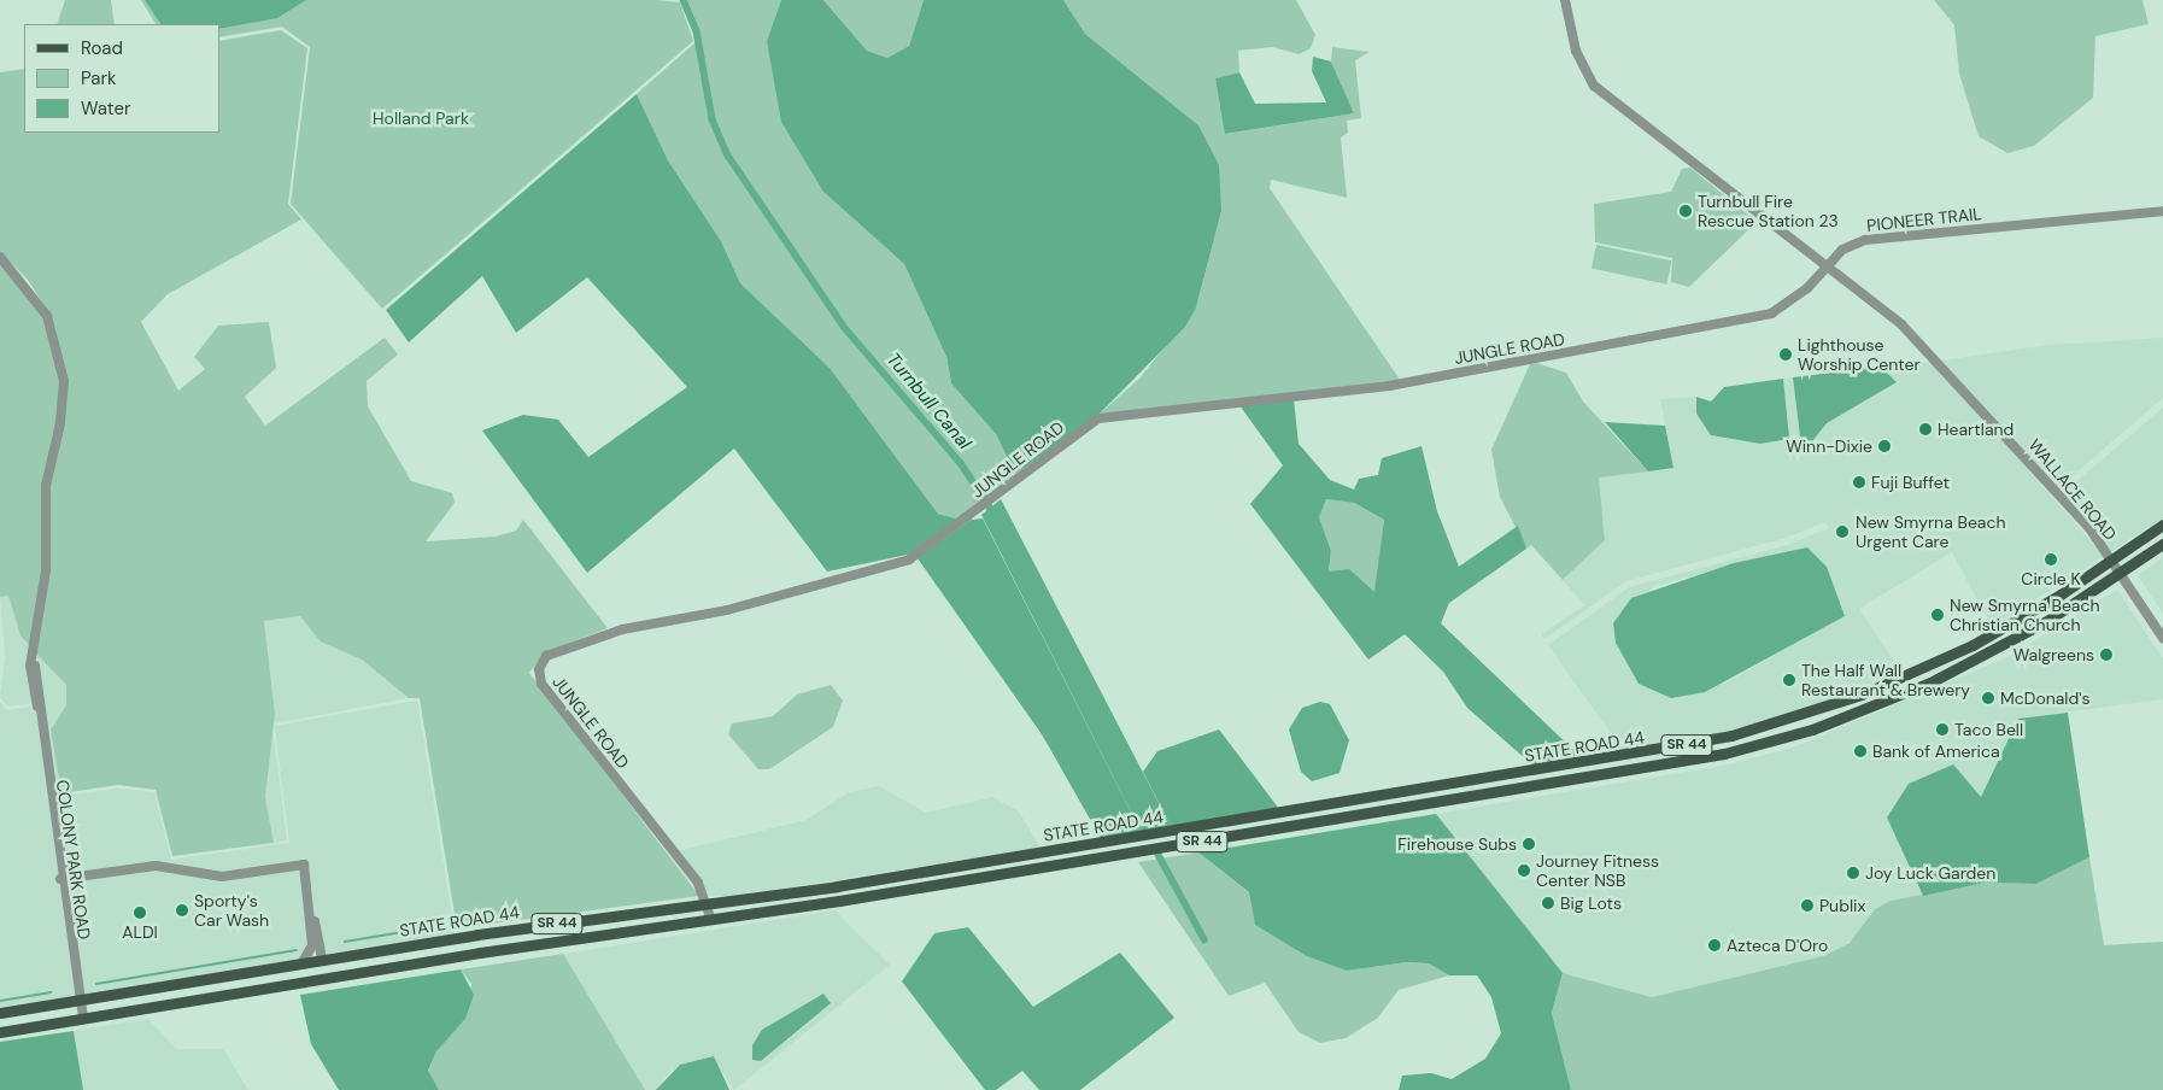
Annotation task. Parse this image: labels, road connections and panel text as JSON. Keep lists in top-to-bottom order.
{
  "streets": {
    "main road": ["SR 44", "STATE ROAD 44"],
    "street": [
      "PIONEER TRAIL",
      "JUNGLE ROAD",
      "WALLACE ROAD",
      "COLONY PARK ROAD"
    ]
  },
  "crossings": [
    ["PIONEER TRAIL", "JUNGLE ROAD"],
    ["PIONEER TRAIL", "WALLACE ROAD"],
    ["JUNGLE ROAD", "WALLACE ROAD"],
    ["JUNGLE ROAD", "STATE ROAD 44"],
    ["WALLACE ROAD", "STATE ROAD 44"],
    ["STATE ROAD 44", "COLONY PARK ROAD"]
  ],
  "water": ["Turnbull Canal"],
  "parks": ["Holland Park"],
  "places": [
    "Turnbull Fire Rescue Station 23",
    "Lighthouse Worship Center",
    "Heartland",
    "Winn-Dixie",
    "Fuji Buffet",
    "New Smyrna Beach Urgent Care",
    "Circle K",
    "New Smyrna Beach Christian Church",
    "Walgreens",
    "The Half Wall Restaurant & Brewery",
    "McDonald's",
    "Taco Bell",
    "Bank of America",
    "Firehouse Subs",
    "Journey Fitness Center NSB",
    "Joy Luck Garden",
    "Big Lots",
    "Publix",
    "Sporty's Car Wash",
    "ALDI",
    "Azteca D'Oro"
  ],
  "legend": ["Road", "Park", "Water"]
}
